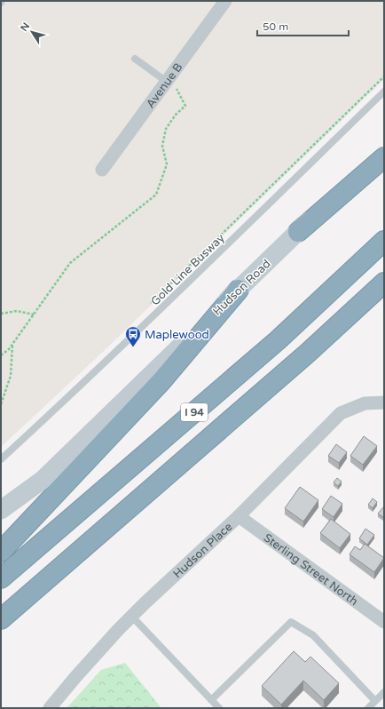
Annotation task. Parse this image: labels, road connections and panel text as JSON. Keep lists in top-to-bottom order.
{
  "streets": {
    "highway": ["I 94"],
    "street": [
      "Avenue B",
      "Hudson Road",
      "Hudson Place",
      "Sterling Street North"
    ],
    "lane": ["Gold Line Busway"]
  },
  "crossings": [
    ["Hudson Place", "Sterling Street North"]
  ],
  "places": {
    "bus stop": ["Maplewood"]
  },
  "scale_bar": "50 m",
  "north": "top left"
}
